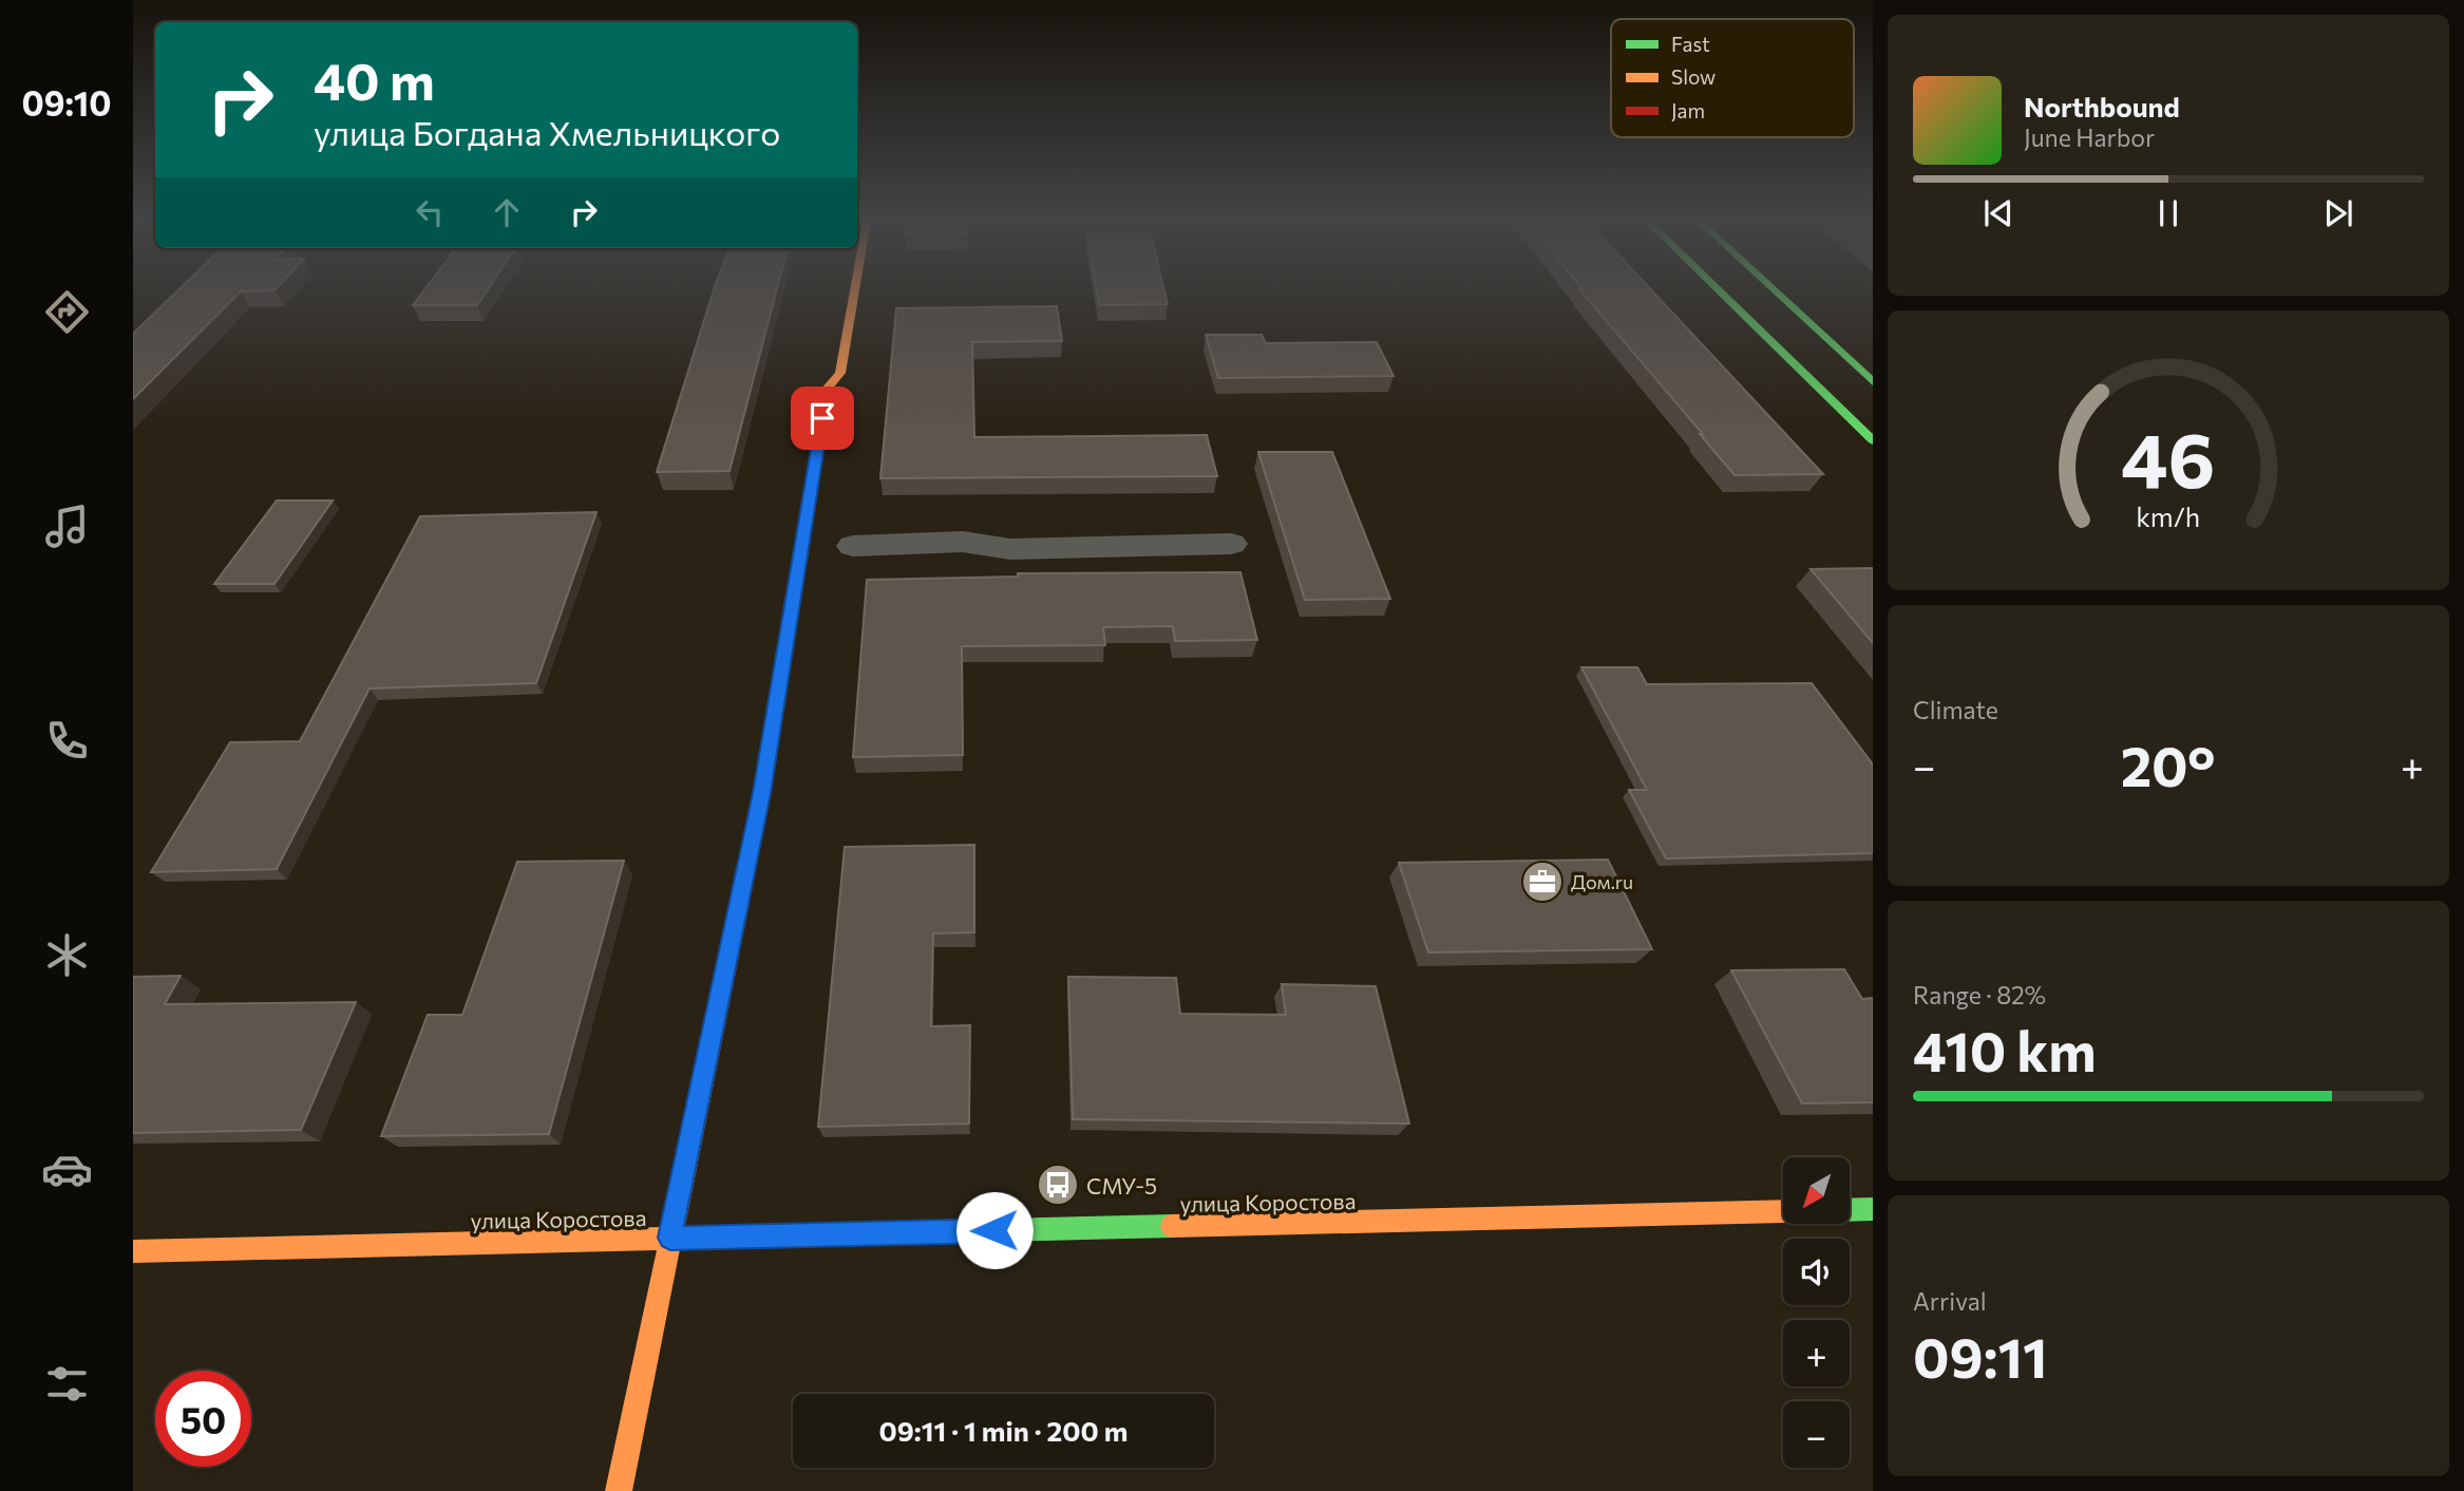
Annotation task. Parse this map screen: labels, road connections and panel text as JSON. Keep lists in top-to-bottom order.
{
  "streets": {
    "main road": ["улица Коростова"]
  },
  "places": {
    "office": ["Дом.ru"],
    "bus stop": ["СМУ-5"]
  },
  "legend": ["Fast", "Slow", "Jam"],
  "north": "bottom left",
  "page": {
    "tabs": "09:10",
    "turn": ["40 m", "улица Богдана Хмельницкого"],
    "song": ["Northbound", "June Harbor"],
    "tile": [
      "Climate",
      ["Range · 82%", "410 km"],
      ["Arrival", "09:11"]
    ],
    "heat": ["−", "20°", "+"],
    "map_buttons": ["+", "−"],
    "limit": "50",
    "trip": "09:11 · 1 min · 200 m",
    "gauge": ["46", "km/h"]
  }
}
